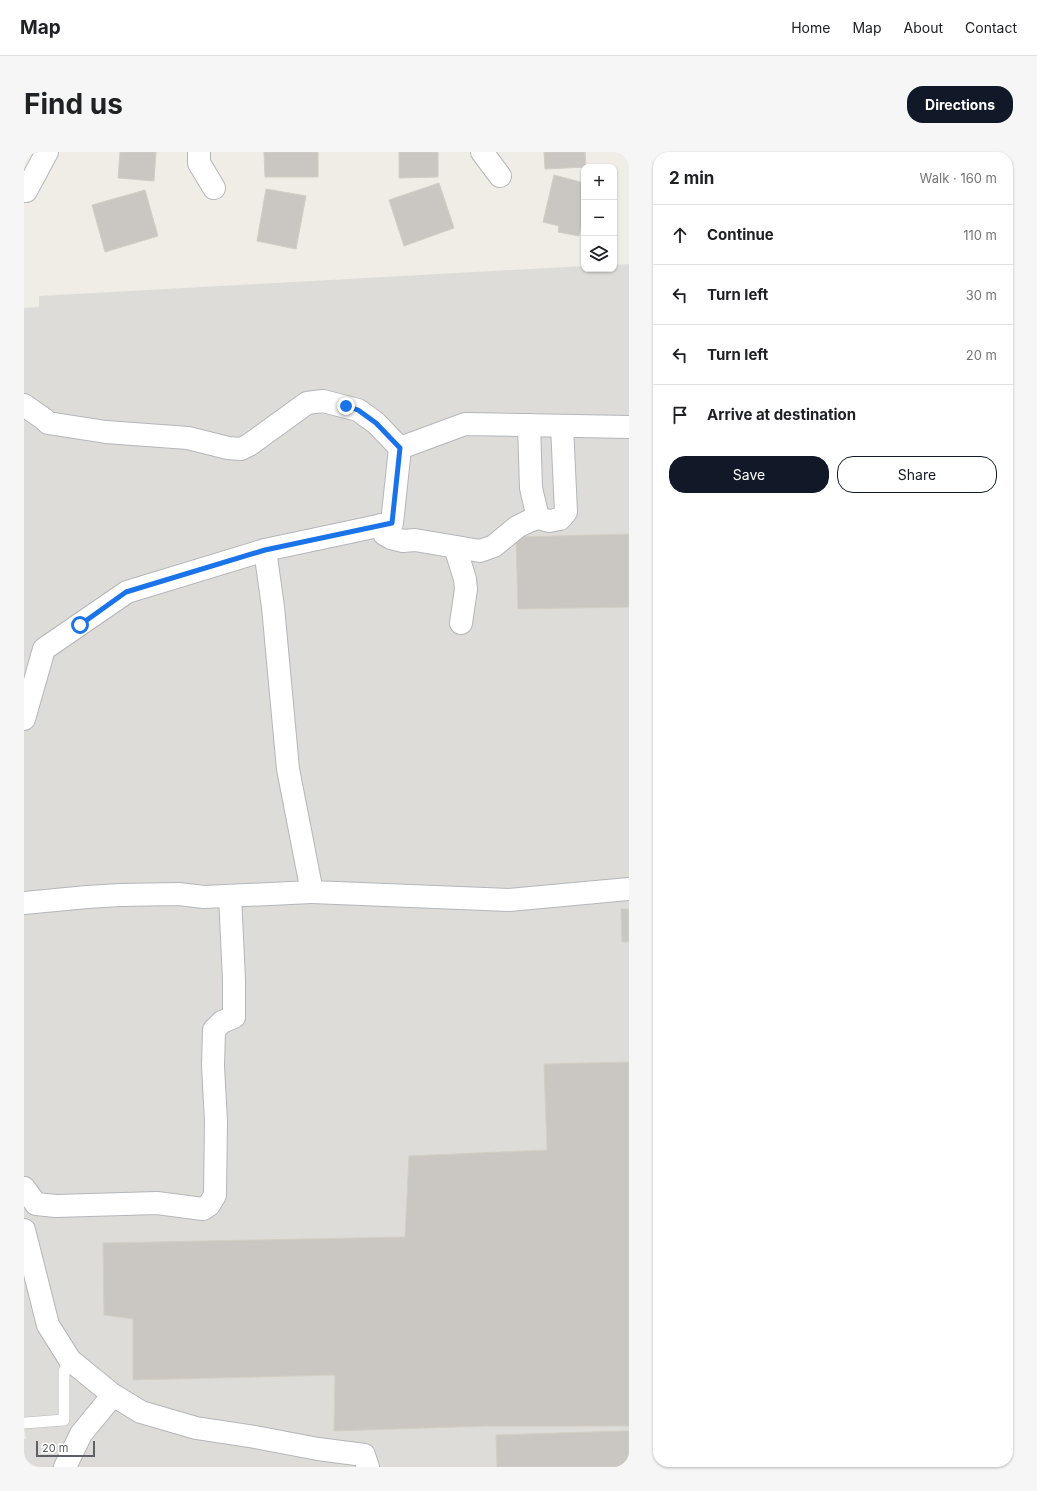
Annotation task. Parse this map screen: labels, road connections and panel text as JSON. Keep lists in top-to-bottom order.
{
  "scale_bar": "20 m",
  "page": {
    "header": "Map",
    "nav": [
      "Home",
      "Map",
      "About",
      "Contact"
    ],
    "buttons": [
      "Directions",
      ["Save", "Share"]
    ],
    "title": "Find us",
    "heading": ["2 min", "Walk · 160 m"],
    "map_buttons": ["+", "−"],
    "list": [
      ["Continue", "110 m"],
      ["Turn left", "30 m"],
      ["Turn left", "20 m"],
      "Arrive at destination"
    ],
    "scale": "20 m"
  }
}
